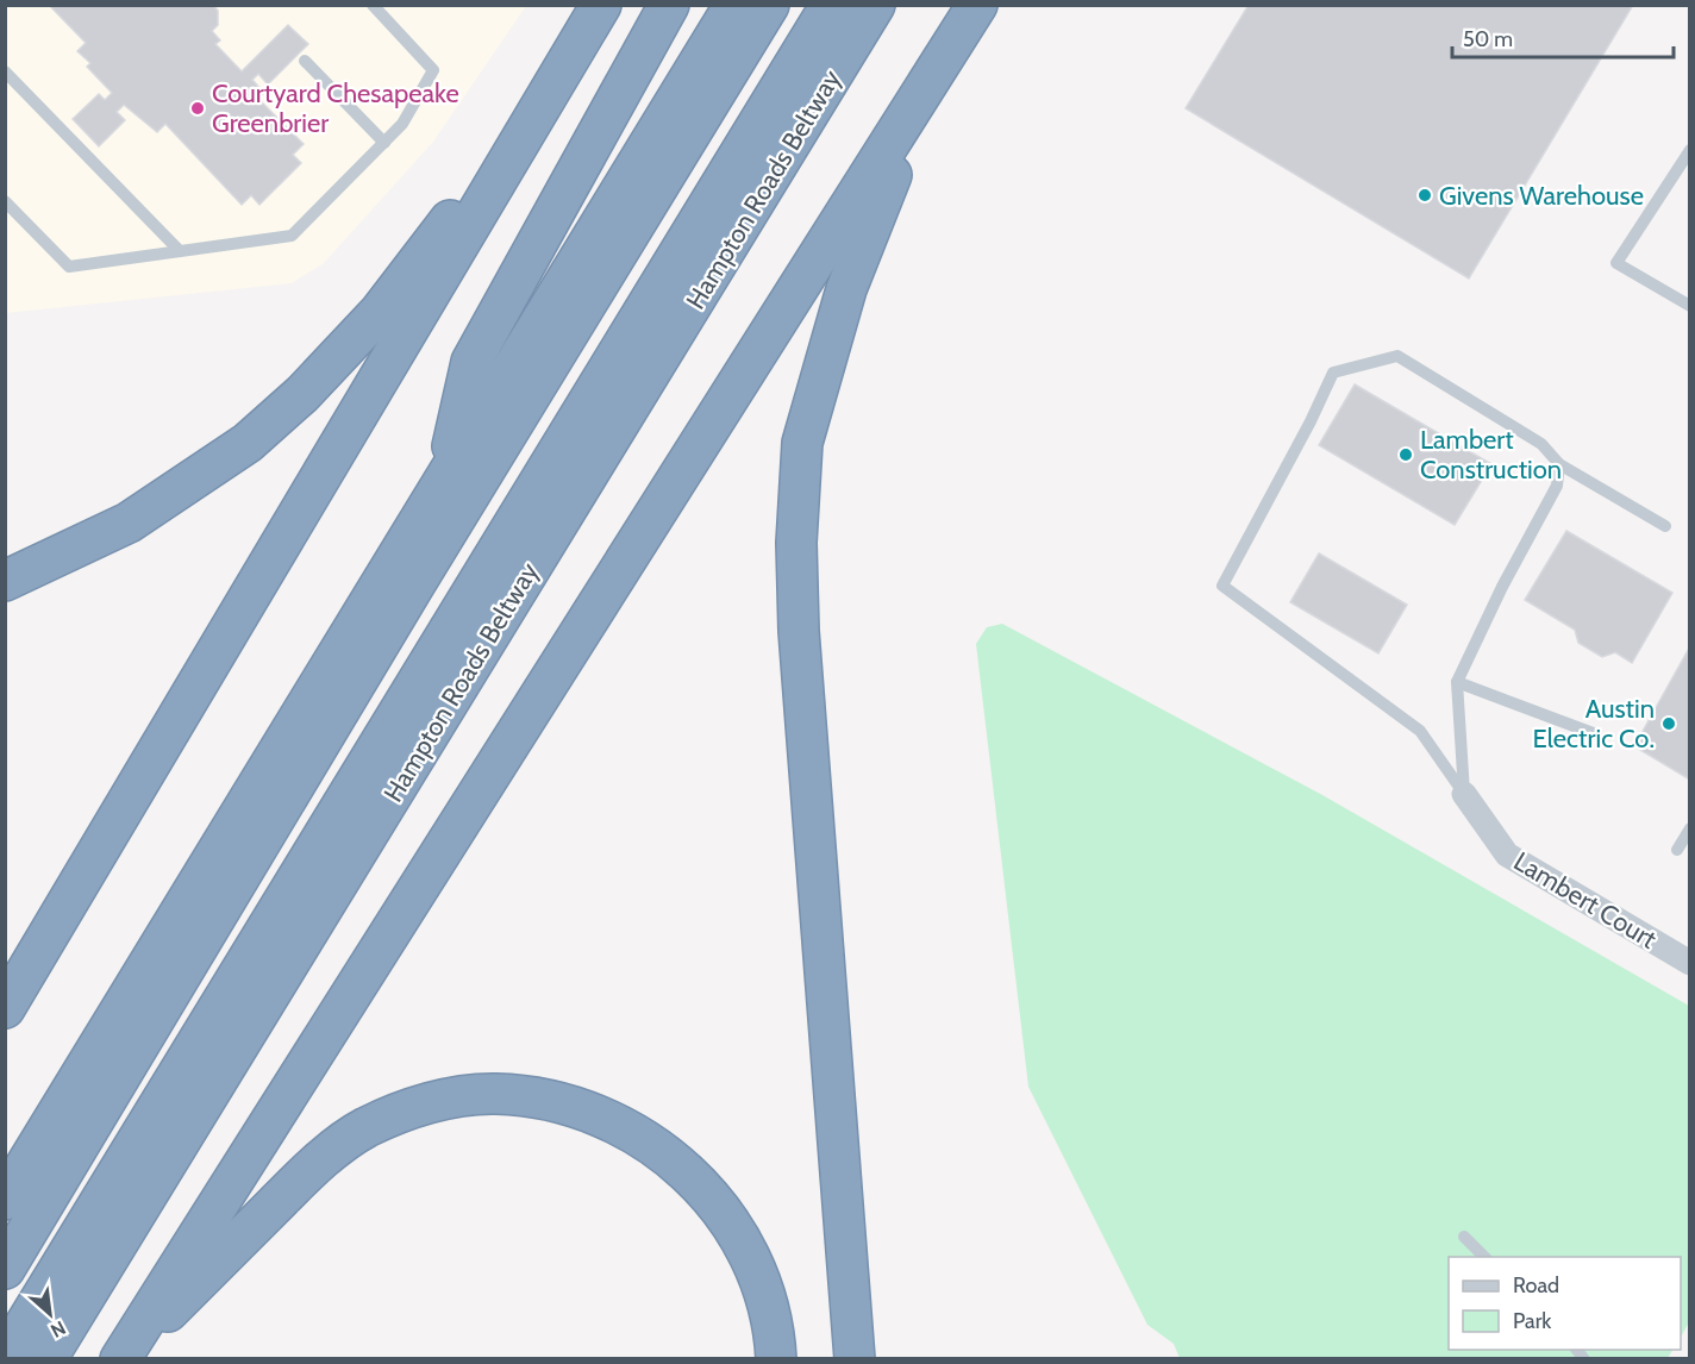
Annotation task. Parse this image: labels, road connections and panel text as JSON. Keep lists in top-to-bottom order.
{
  "streets": {
    "highway": ["Hampton Roads Beltway"],
    "street": ["Lambert Court"]
  },
  "places": [
    "Courtyard Chesapeake Greenbrier",
    "Givens Warehouse",
    "Lambert Construction",
    "Austin Electric Co."
  ],
  "legend": ["Road", "Park"],
  "scale_bar": "50 m",
  "north": "bottom right"
}
